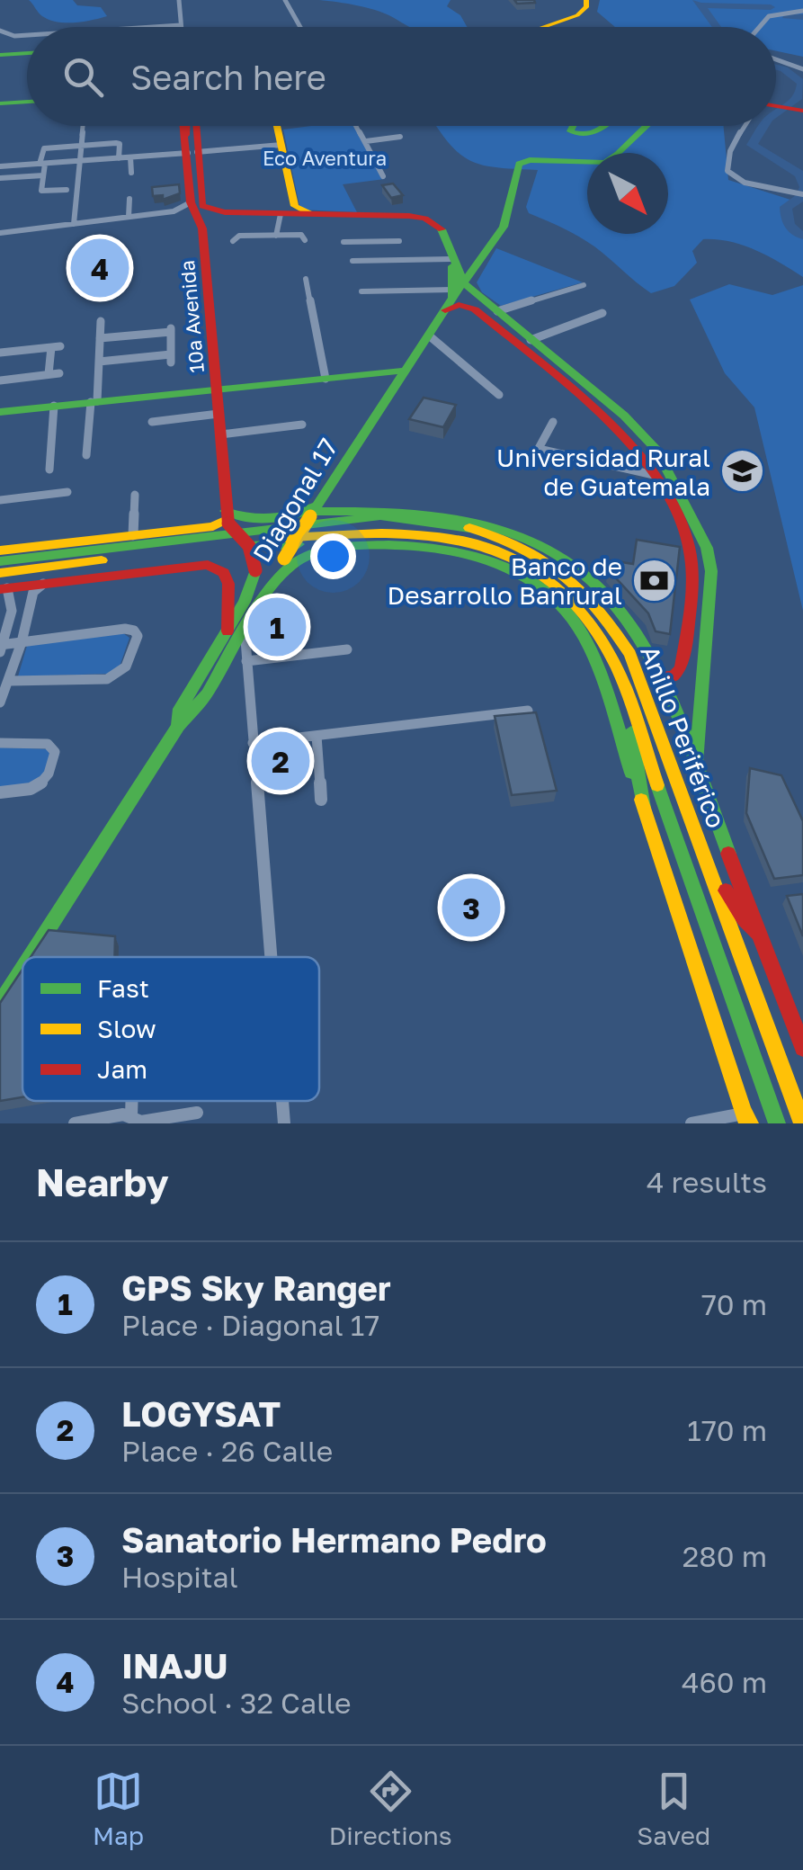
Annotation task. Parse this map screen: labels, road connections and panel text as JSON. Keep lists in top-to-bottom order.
{
  "streets": {
    "main road": ["10a Avenida", "Diagonal 17", "Anillo Periférico"]
  },
  "crossings": [
    ["10a Avenida", "Diagonal 17"],
    ["10a Avenida", "Anillo Periférico"],
    ["Diagonal 17", "Anillo Periférico"]
  ],
  "parks": ["Eco Aventura"],
  "places": {
    "school or university": ["Universidad Rural de Guatemala"],
    "bank": ["Banco de Desarrollo Banrural"]
  },
  "legend": ["Fast", "Slow", "Jam"],
  "north": "bottom right",
  "page": {
    "search": "Search here",
    "pins": [
      "4",
      "1",
      "2",
      "3"
    ],
    "heading": ["Nearby", "4 results"],
    "list": [
      {
        "mark": "1",
        "name": "GPS Sky Ranger",
        "note": "Place · Diagonal 17",
        "value": "70 m"
      },
      {
        "mark": "2",
        "name": "LOGYSAT",
        "note": "Place · 26 Calle",
        "value": "170 m"
      },
      {
        "mark": "3",
        "name": "Sanatorio Hermano Pedro",
        "note": "Hospital",
        "value": "280 m"
      },
      {
        "mark": "4",
        "name": "INAJU",
        "note": "School · 32 Calle",
        "value": "460 m"
      }
    ],
    "nav": ["Map", "Directions", "Saved"]
  }
}
